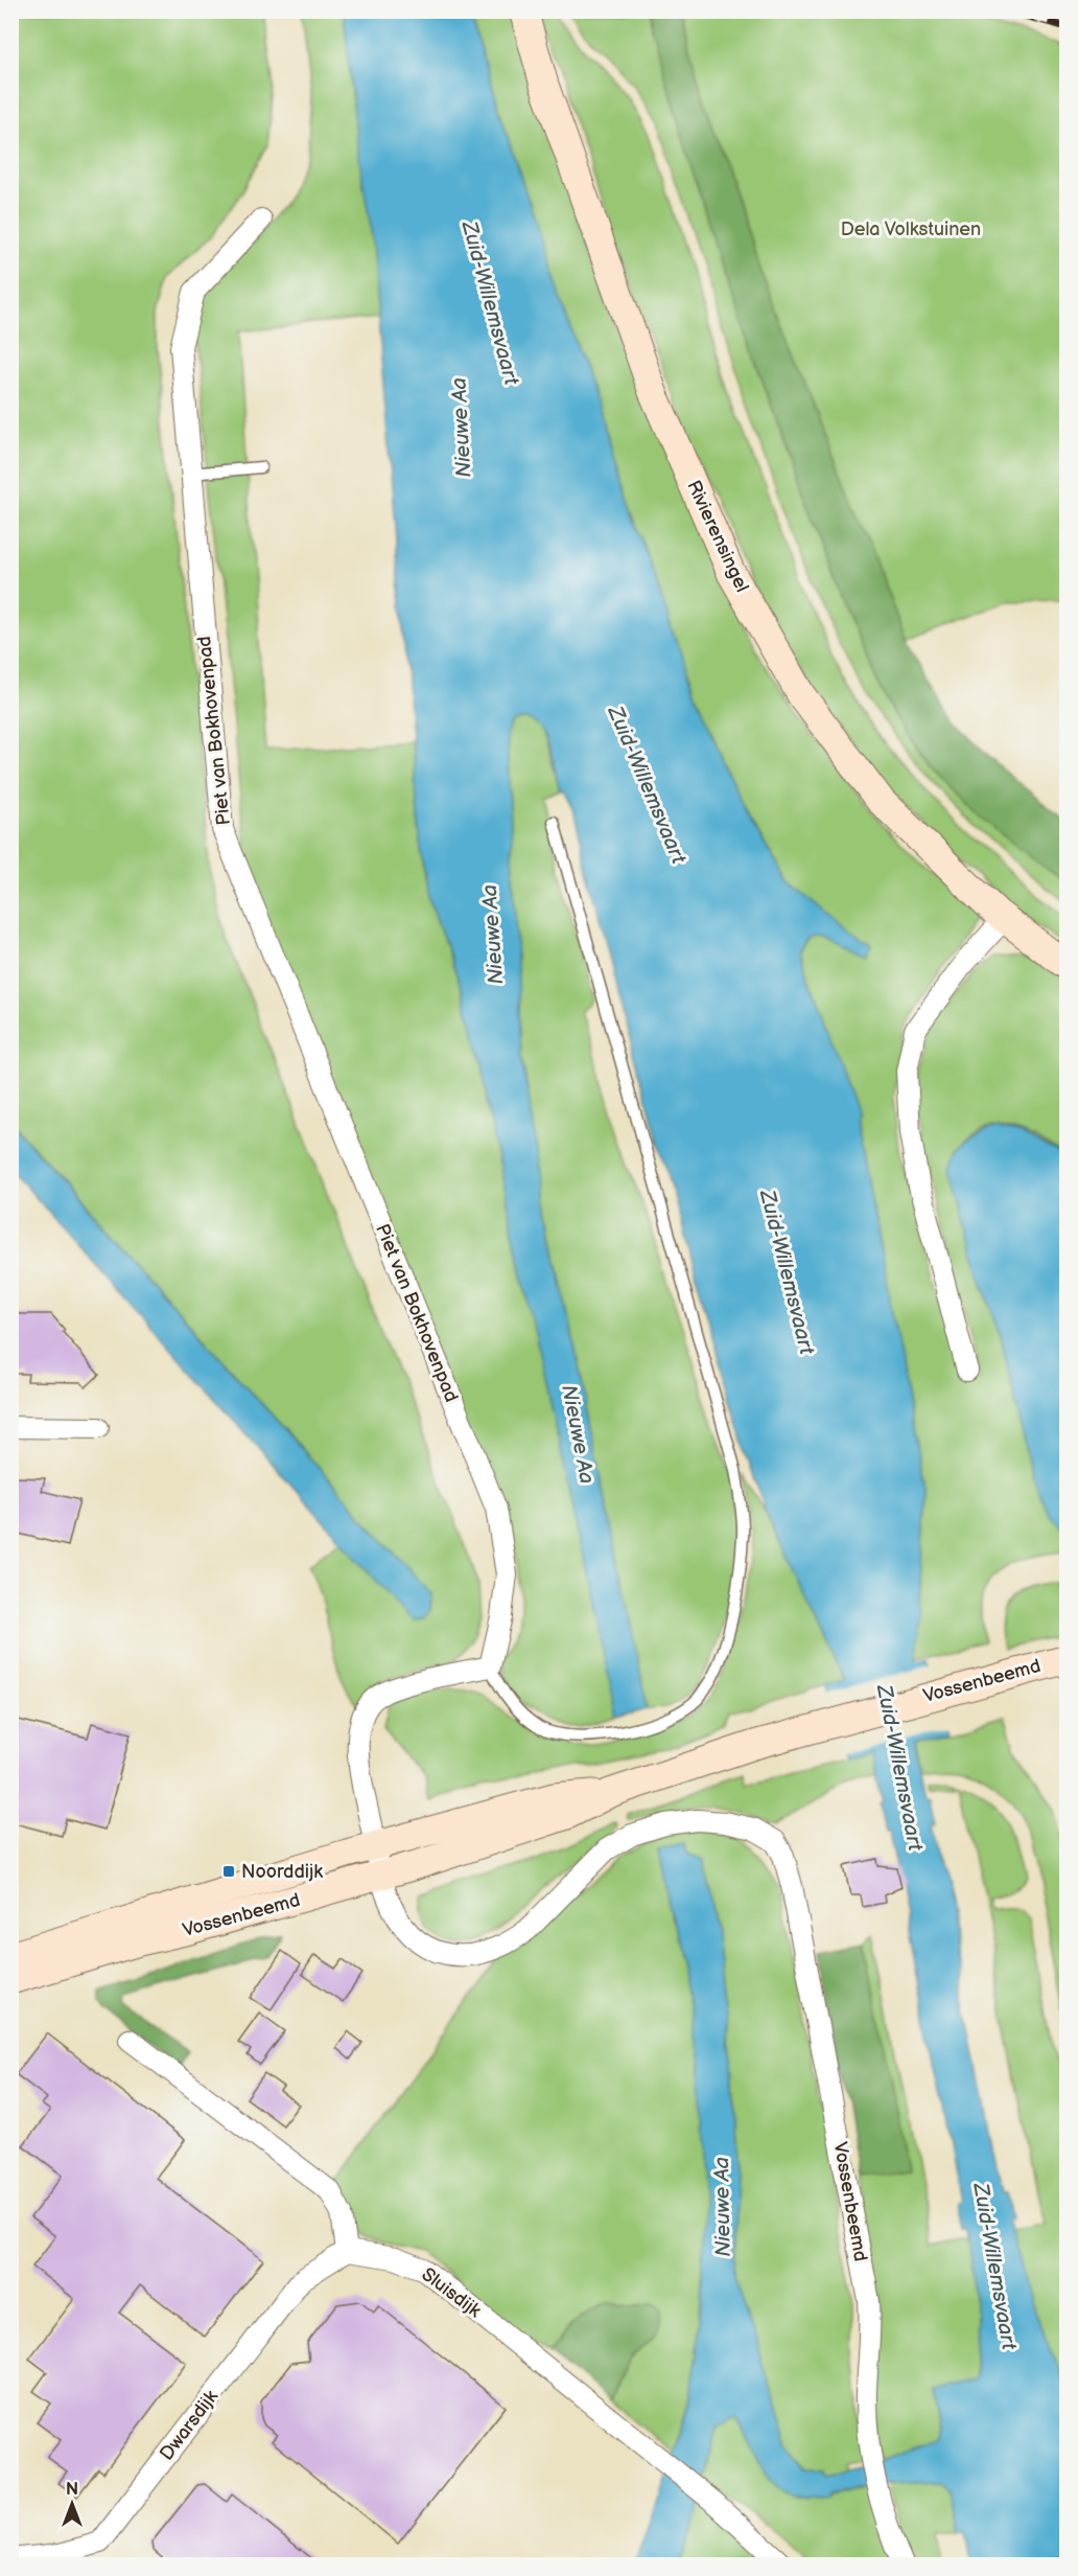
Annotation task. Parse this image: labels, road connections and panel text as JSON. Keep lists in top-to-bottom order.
{
  "streets": {
    "main road": ["Rivierensingel", "Vossenbeemd"],
    "street": ["Piet van Bokhovenpad", "Sluisdijk", "Dwarsdijk"]
  },
  "crossings": [
    ["Sluisdijk", "Dwarsdijk"]
  ],
  "water": ["Zuid-Willemsvaart", "Nieuwe Aa"],
  "parks": ["Dela Volkstuinen"],
  "places": {
    "transit": ["Noorddijk"]
  },
  "north": "top"
}
